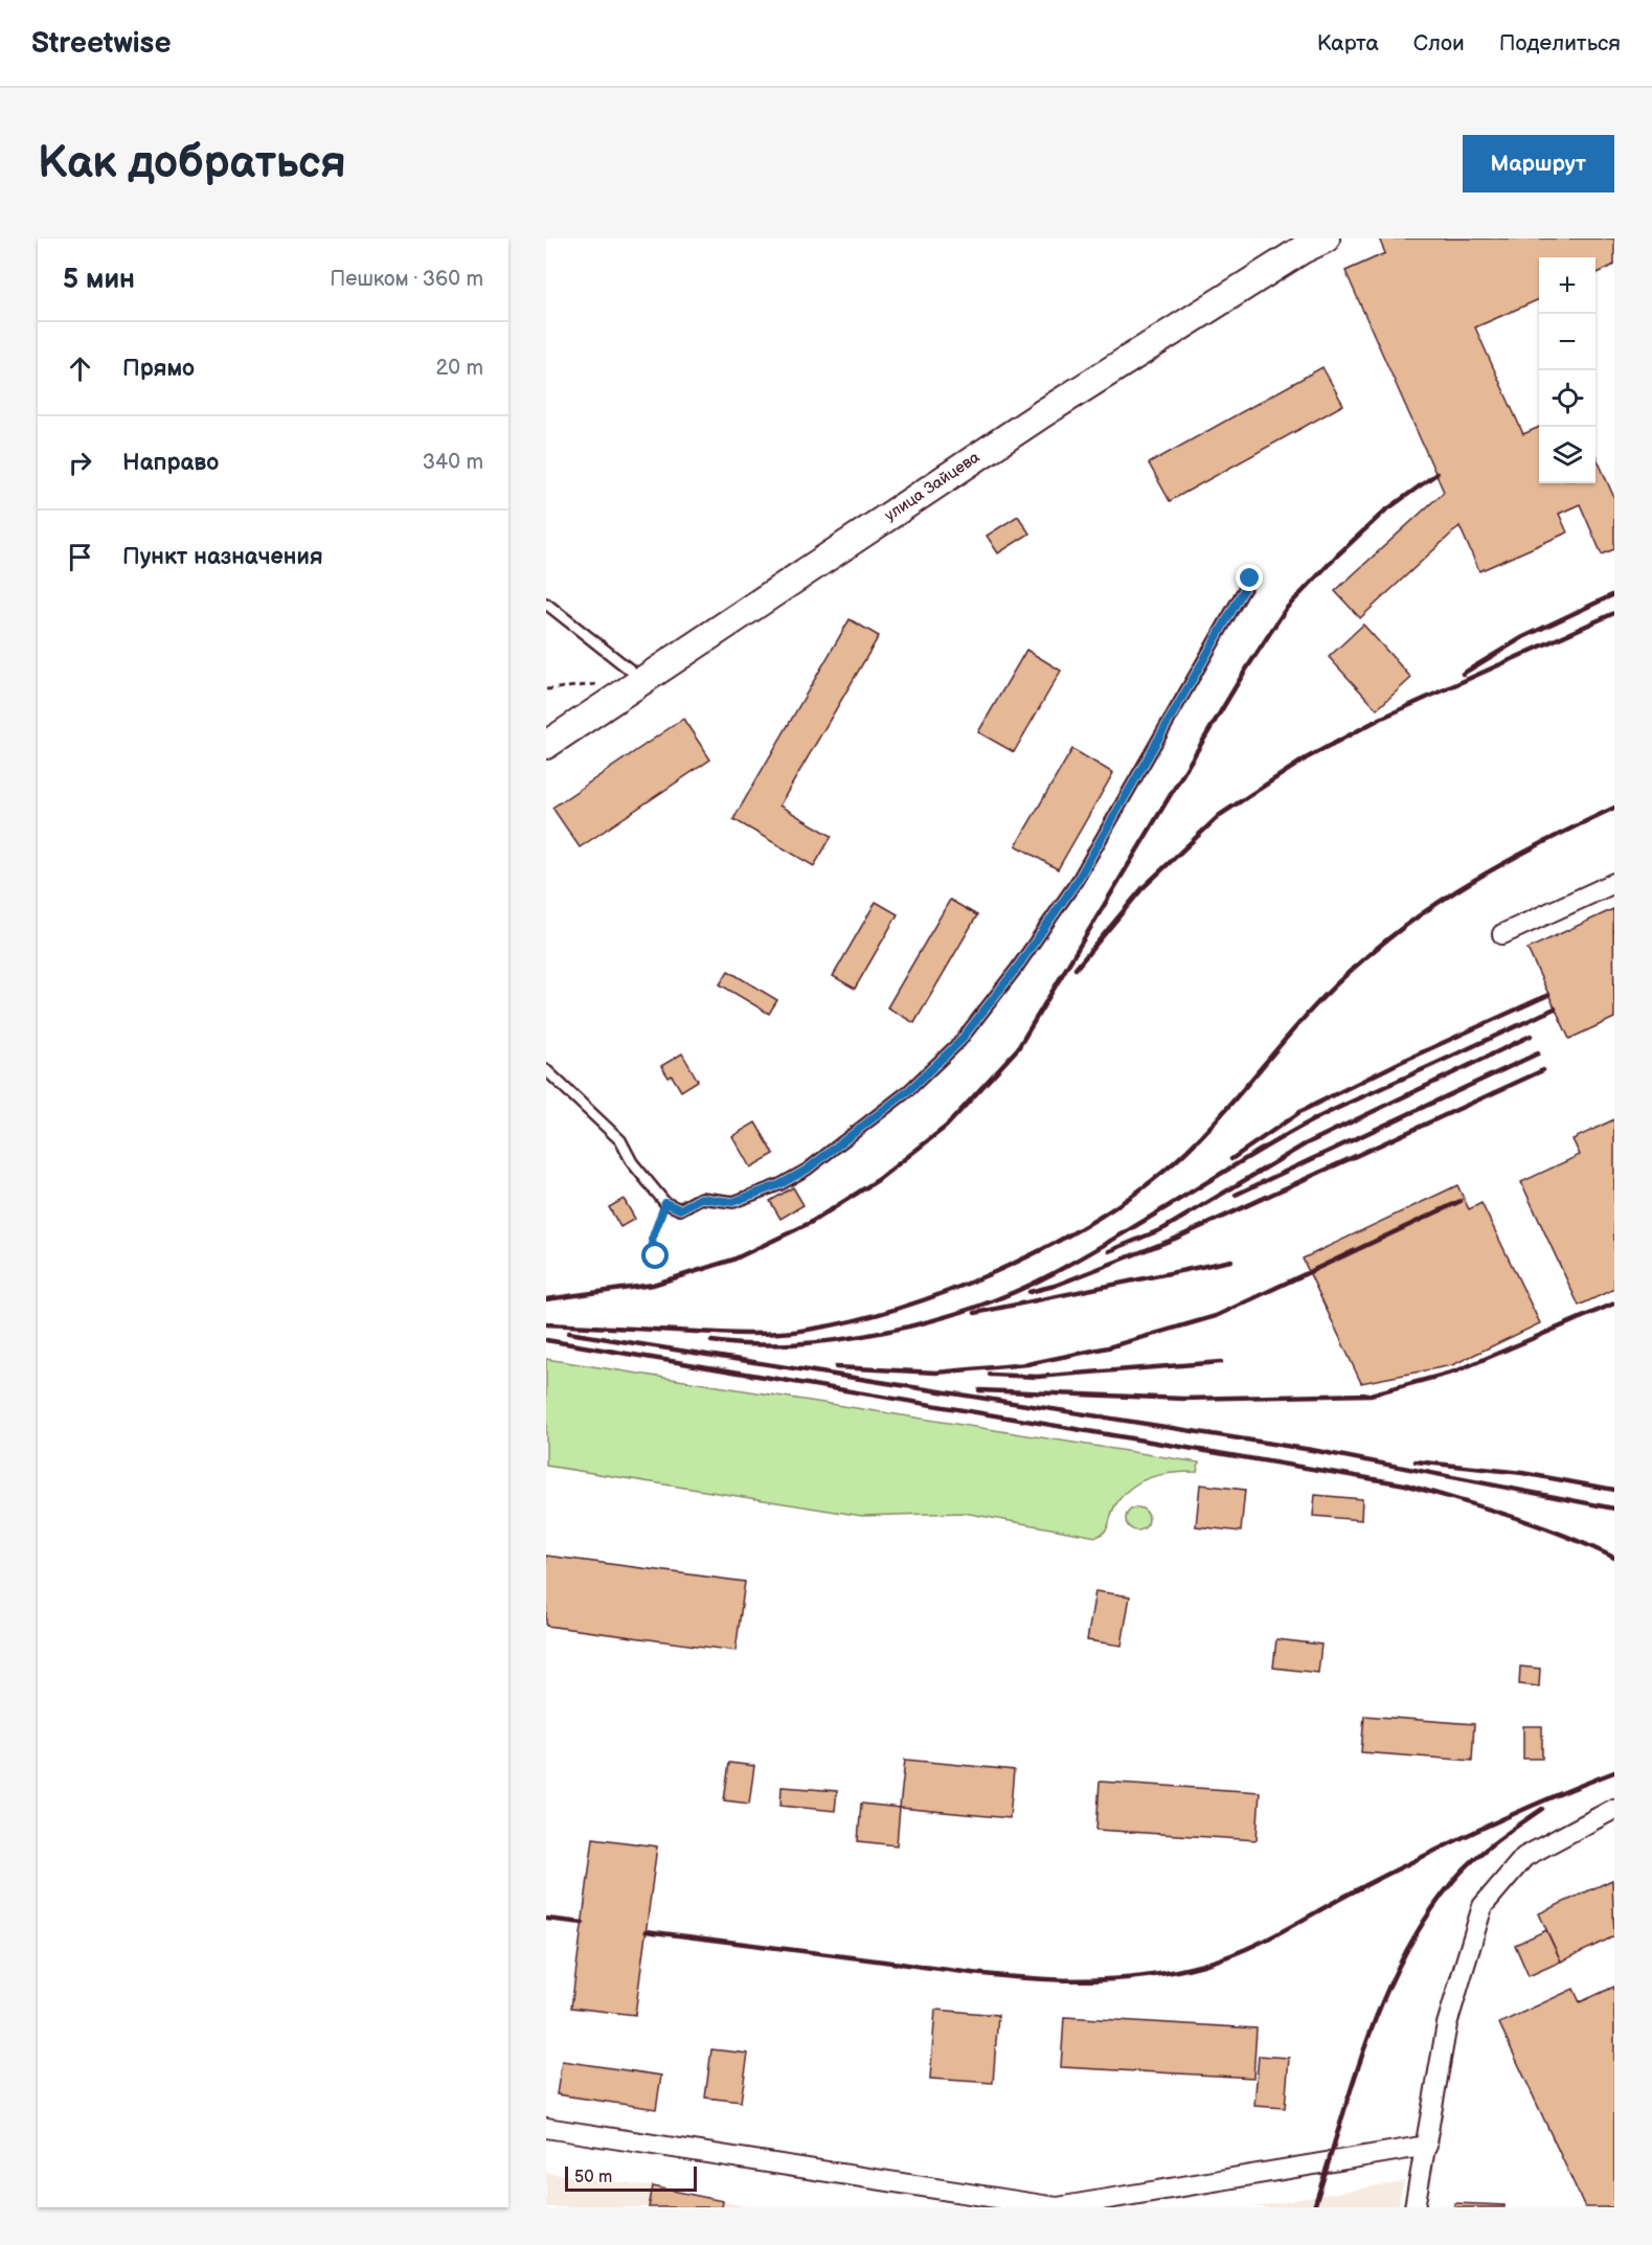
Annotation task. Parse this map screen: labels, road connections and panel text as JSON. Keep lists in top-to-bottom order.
{
  "streets": {
    "street": ["улица Зайцева"]
  },
  "scale_bar": "50 m",
  "page": {
    "header": "Streetwise",
    "nav": ["Карта", "Слои", "Поделиться"],
    "buttons": "Маршрут",
    "title": "Как добраться",
    "heading": ["5 мин", "Пешком · 360 m"],
    "map_buttons": ["+", "−"],
    "list": [
      ["Прямо", "20 m"],
      ["Направо", "340 m"],
      "Пункт назначения"
    ],
    "scale": "50 m"
  }
}
